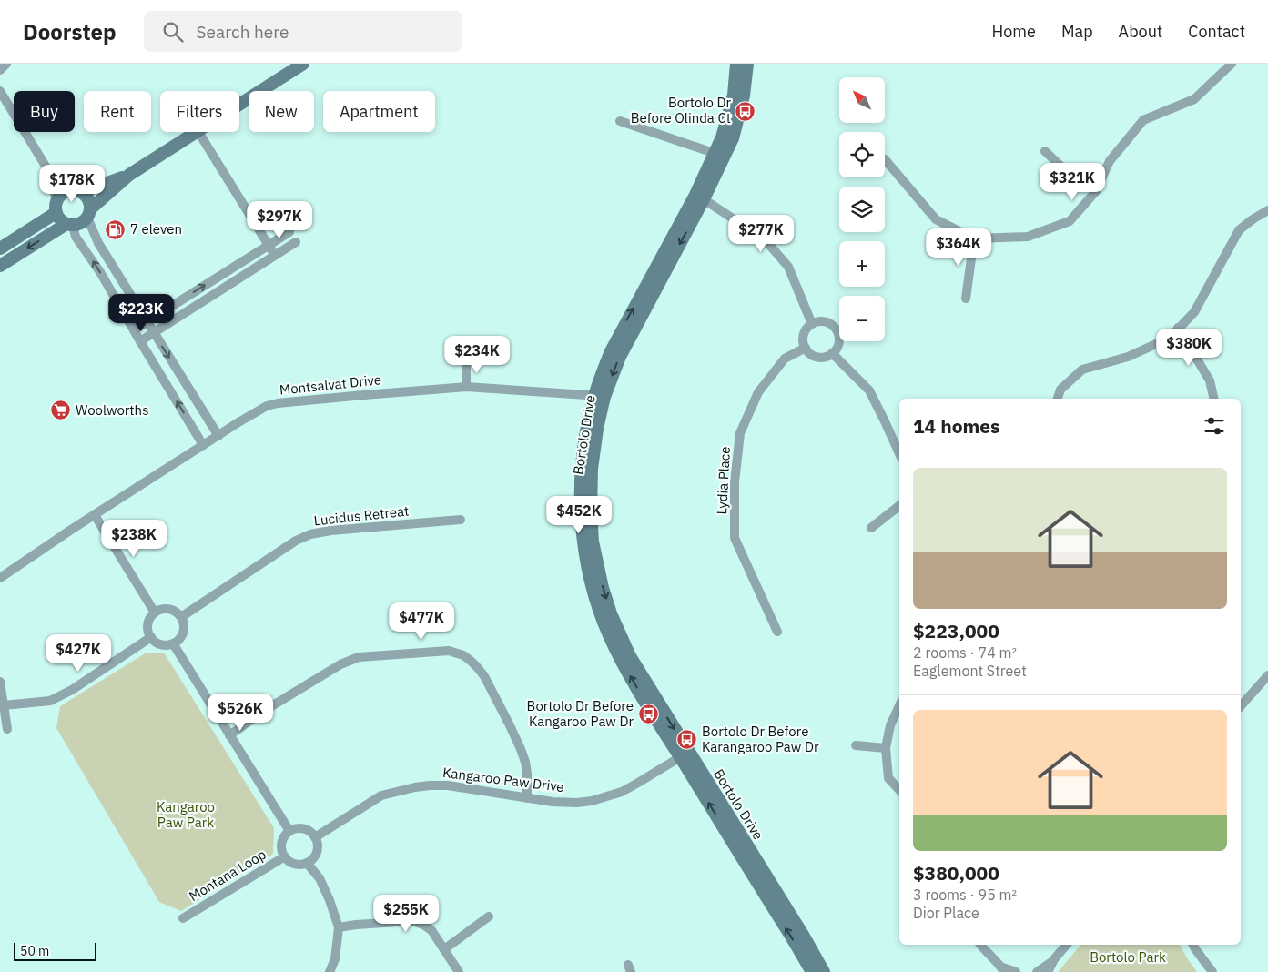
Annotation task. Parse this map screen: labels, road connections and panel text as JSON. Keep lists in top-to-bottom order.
{
  "streets": {
    "street": [
      "Montsalvat Drive",
      "Bortolo Drive",
      "Lydia Place",
      "Lucidus Retreat",
      "Kangaroo Paw Drive",
      "Montana Loop"
    ]
  },
  "crossings": [
    ["Montsalvat Drive", "Bortolo Drive"],
    ["Bortolo Drive", "Kangaroo Paw Drive"],
    ["Kangaroo Paw Drive", "Montana Loop"]
  ],
  "parks": ["Kangaroo Paw Park", "Bortolo Park"],
  "places": {
    "bus stop": ["Bortolo Dr Before Olinda Ct", "Bortolo Dr Before Kangaroo Paw Dr", "Bortolo Dr Before Karangaroo Paw Dr"],
    "fuel station": ["7 eleven"],
    "supermarket": ["Woolworths"]
  },
  "scale_bar": "50 m",
  "north": "top left",
  "page": {
    "header": "Doorstep",
    "search": "Search here",
    "nav": [
      "Home",
      "Map",
      "About",
      "Contact"
    ],
    "map_buttons": ["+", "−"],
    "chip": [
      "Buy",
      "Rent",
      "Filters",
      "New",
      "Apartment"
    ],
    "price": [
      "$321K",
      "$178K",
      "$297K",
      "$277K",
      "$364K",
      "$223K",
      "$380K",
      "$234K",
      "$452K",
      "$238K",
      "$477K",
      "$427K",
      "$526K",
      "$255K"
    ],
    "heading": "14 homes",
    "list": [
      {
        "name": "$223,000",
        "note": "2 rooms · 74 m² · Eaglemont Street"
      },
      {
        "name": "$380,000",
        "note": "3 rooms · 95 m² · Dior Place"
      }
    ],
    "scale": "50 m"
  }
}
